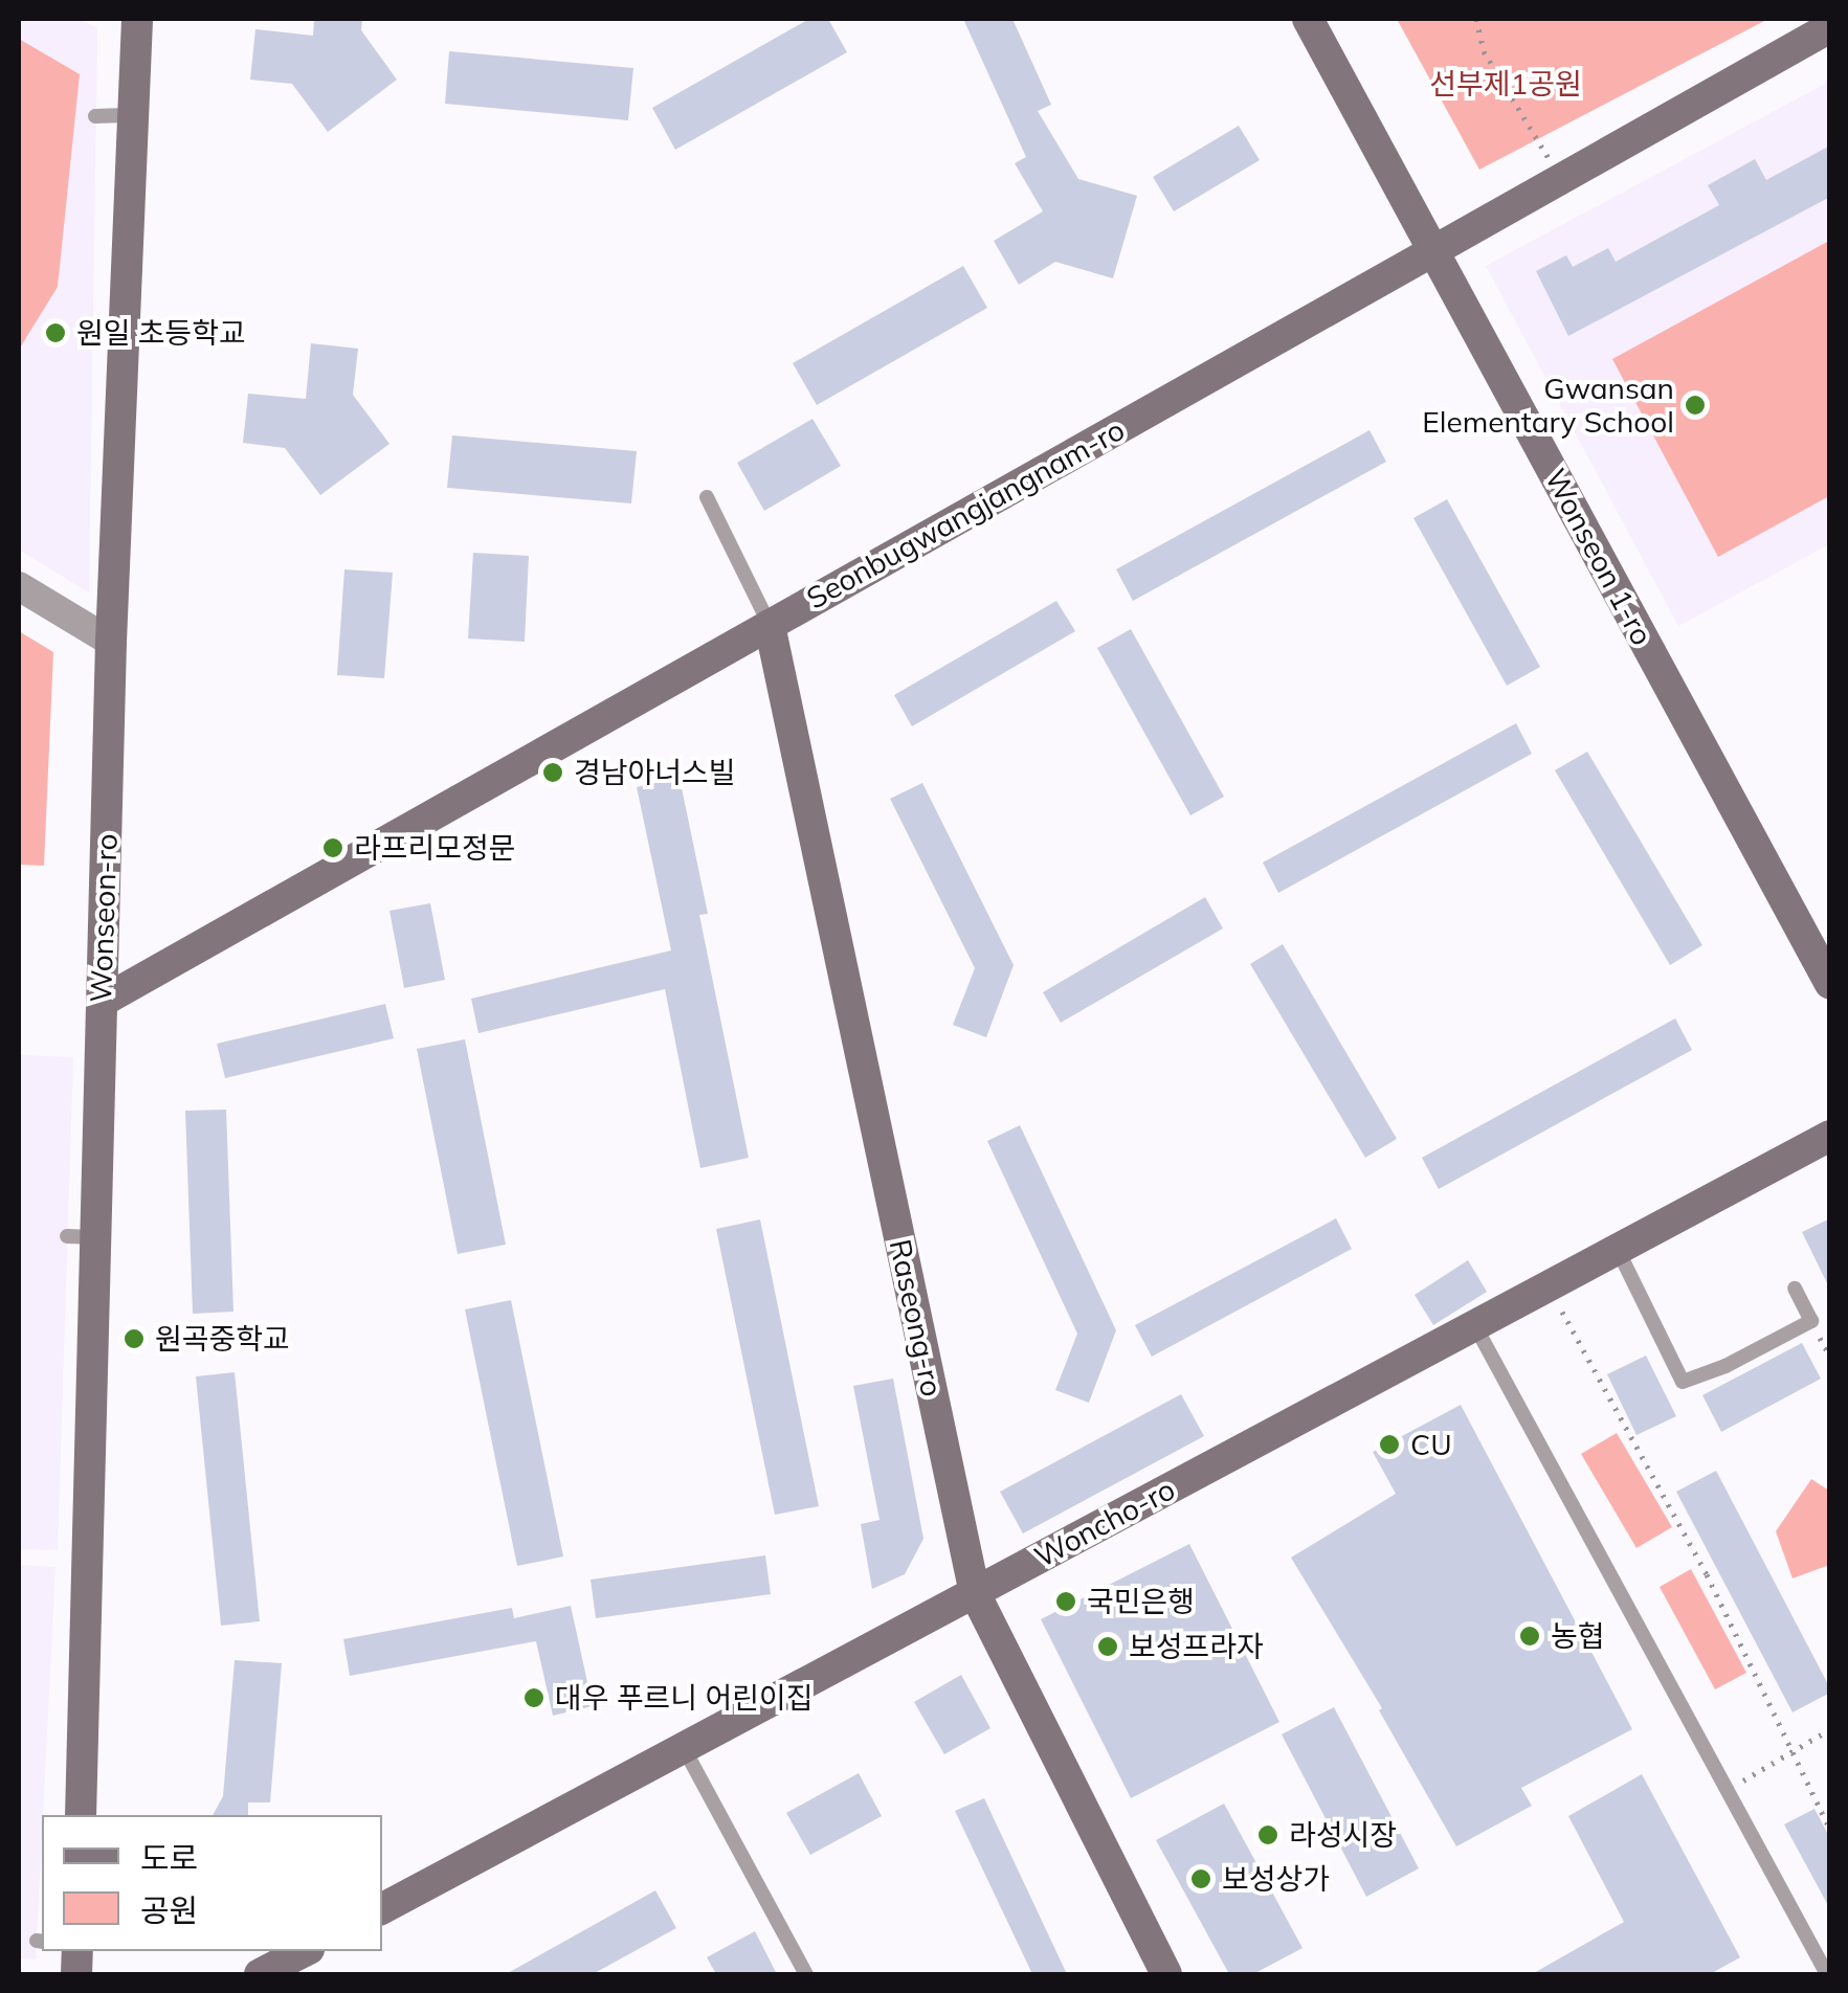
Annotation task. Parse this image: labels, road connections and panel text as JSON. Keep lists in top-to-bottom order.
{
  "streets": {
    "street": [
      "Seonbugwangjangnam-ro",
      "Wonseon 1-ro",
      "Wonseon-ro",
      "Raseong-ro",
      "Woncho-ro"
    ]
  },
  "crossings": [
    ["Seonbugwangjangnam-ro", "Wonseon 1-ro"],
    ["Seonbugwangjangnam-ro", "Wonseon-ro"],
    ["Seonbugwangjangnam-ro", "Raseong-ro"],
    ["Raseong-ro", "Woncho-ro"]
  ],
  "parks": ["선부제1공원"],
  "places": [
    "원일 초등학교",
    "Gwansan Elementary School",
    "경남아너스빌",
    "라프리모정문",
    "원곡중학교",
    "CU",
    "국민은행",
    "농협",
    "보성프라자",
    "대우 푸르니 어린이집",
    "라성시장",
    "보성상가"
  ],
  "legend": ["도로", "공원"]
}
